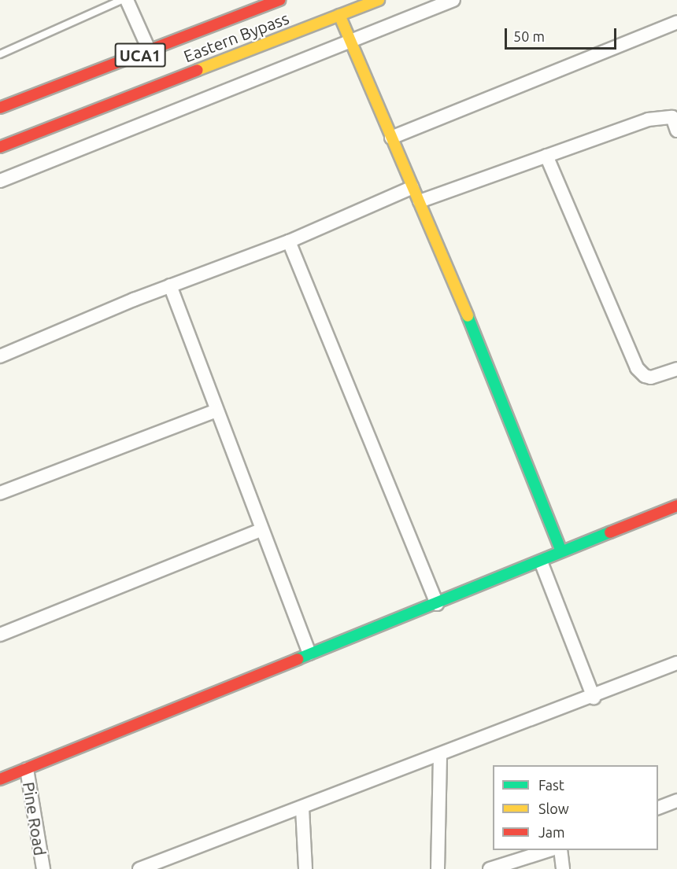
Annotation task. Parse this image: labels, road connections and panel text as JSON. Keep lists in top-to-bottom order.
{
  "streets": {
    "street": ["Eastern Bypass", "UCA1", "Pine Road"]
  },
  "legend": ["Fast", "Slow", "Jam"],
  "scale_bar": "50 m"
}
